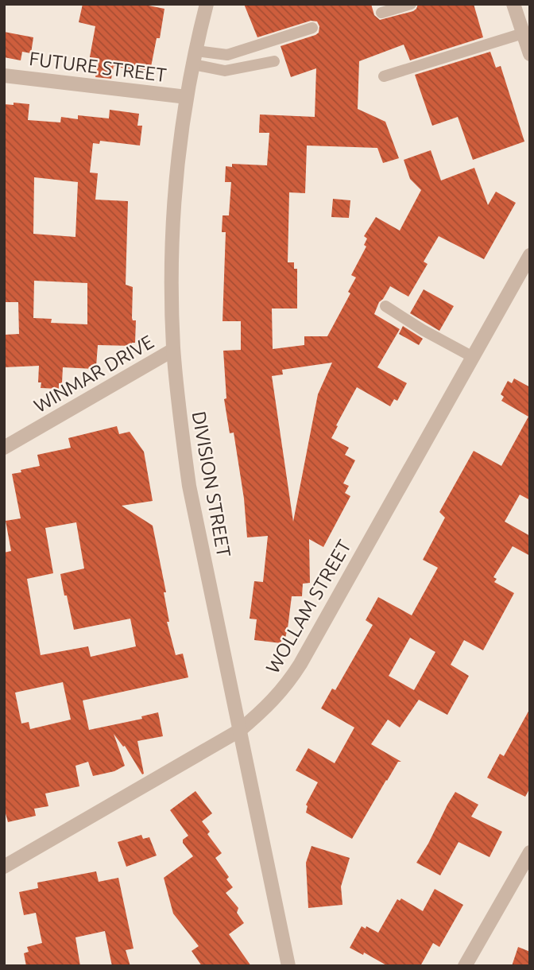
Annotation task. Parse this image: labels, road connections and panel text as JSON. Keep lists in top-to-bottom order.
{
  "streets": {
    "street": [
      "FUTURE STREET",
      "WINMAR DRIVE",
      "DIVISION STREET",
      "WOLLAM STREET"
    ]
  },
  "crossings": [
    ["FUTURE STREET", "DIVISION STREET"],
    ["WINMAR DRIVE", "DIVISION STREET"],
    ["DIVISION STREET", "WOLLAM STREET"]
  ]
}
